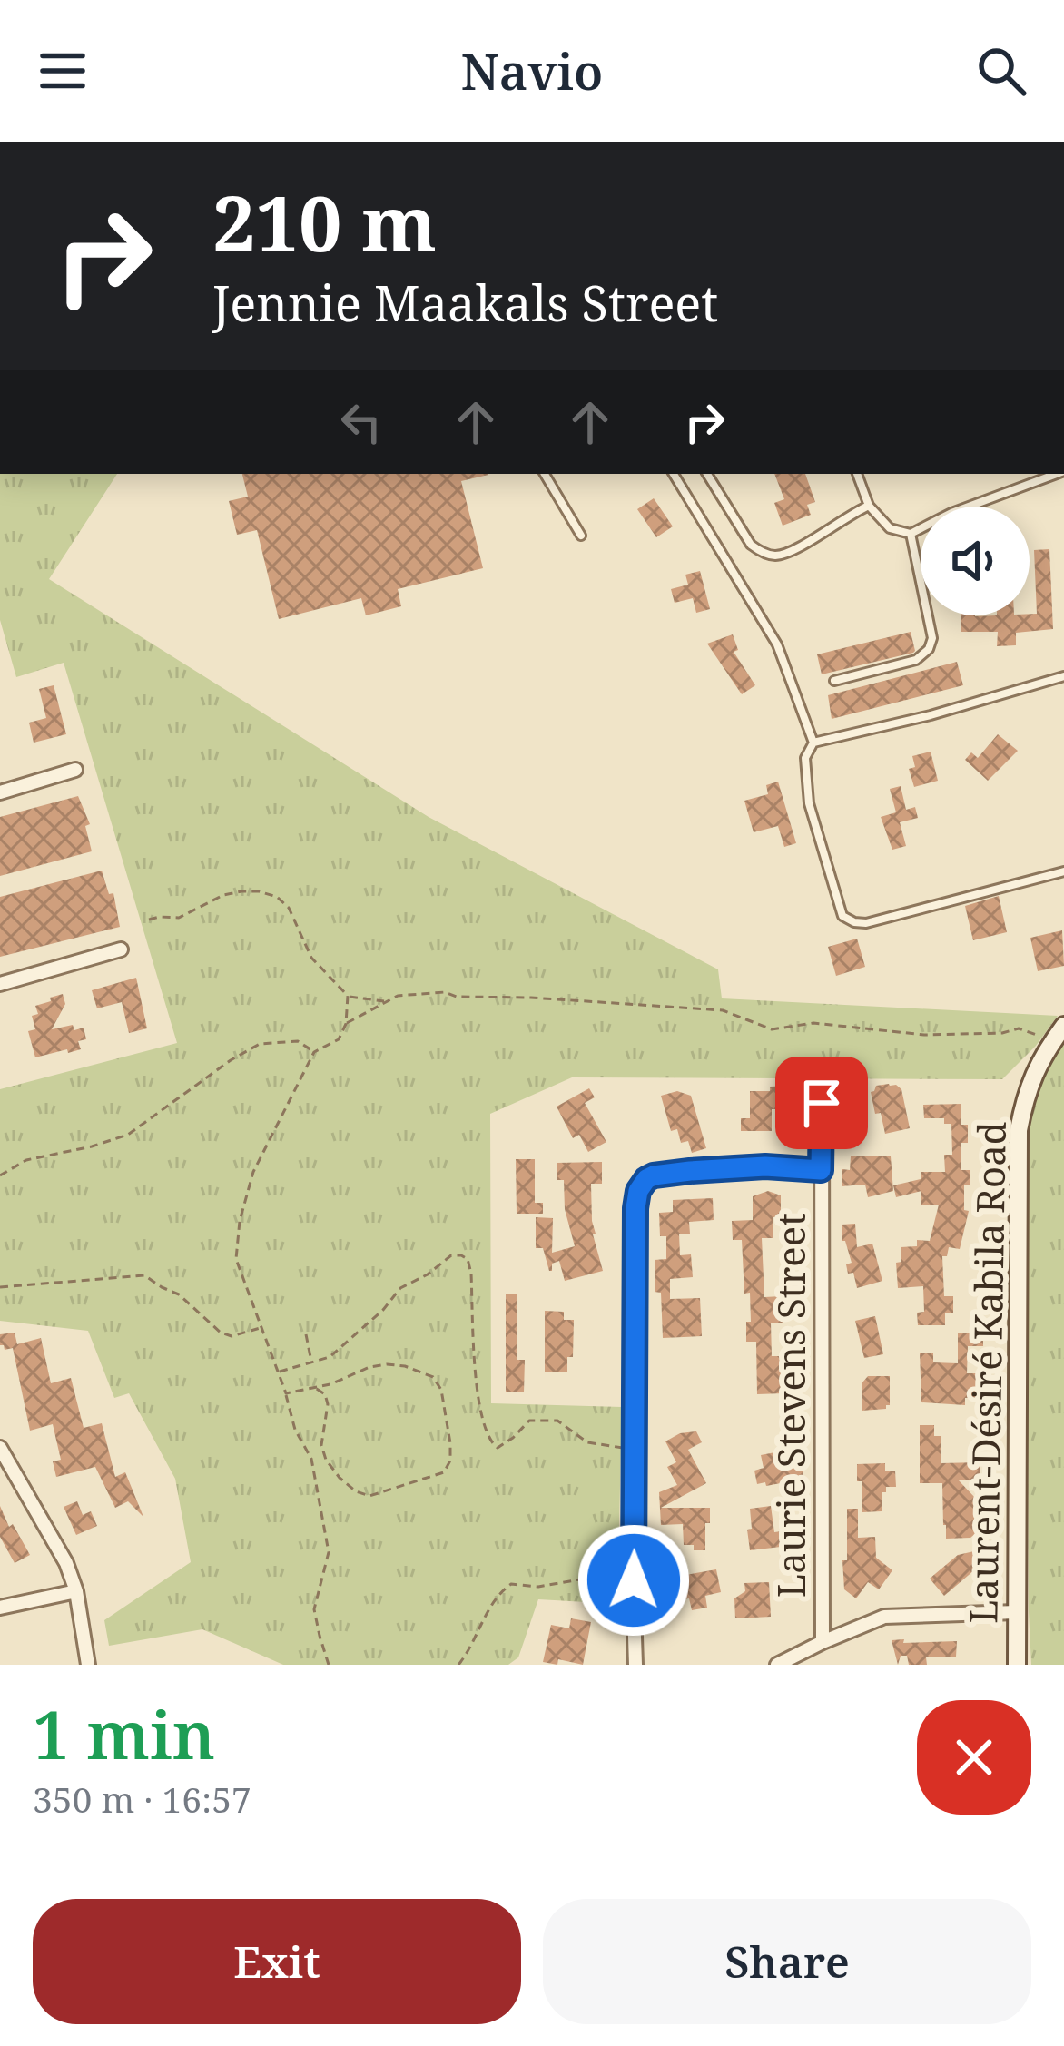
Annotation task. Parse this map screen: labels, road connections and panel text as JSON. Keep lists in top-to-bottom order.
{
  "streets": {
    "street": ["Laurent-Désiré Kabila Road", "Laurie Stevens Street"]
  },
  "page": {
    "header": "Navio",
    "turn": ["210 m", "Jennie Maakals Street"],
    "heading": ["1 min", "350 m · 16:57"],
    "buttons": ["Exit", "Share"]
  }
}
